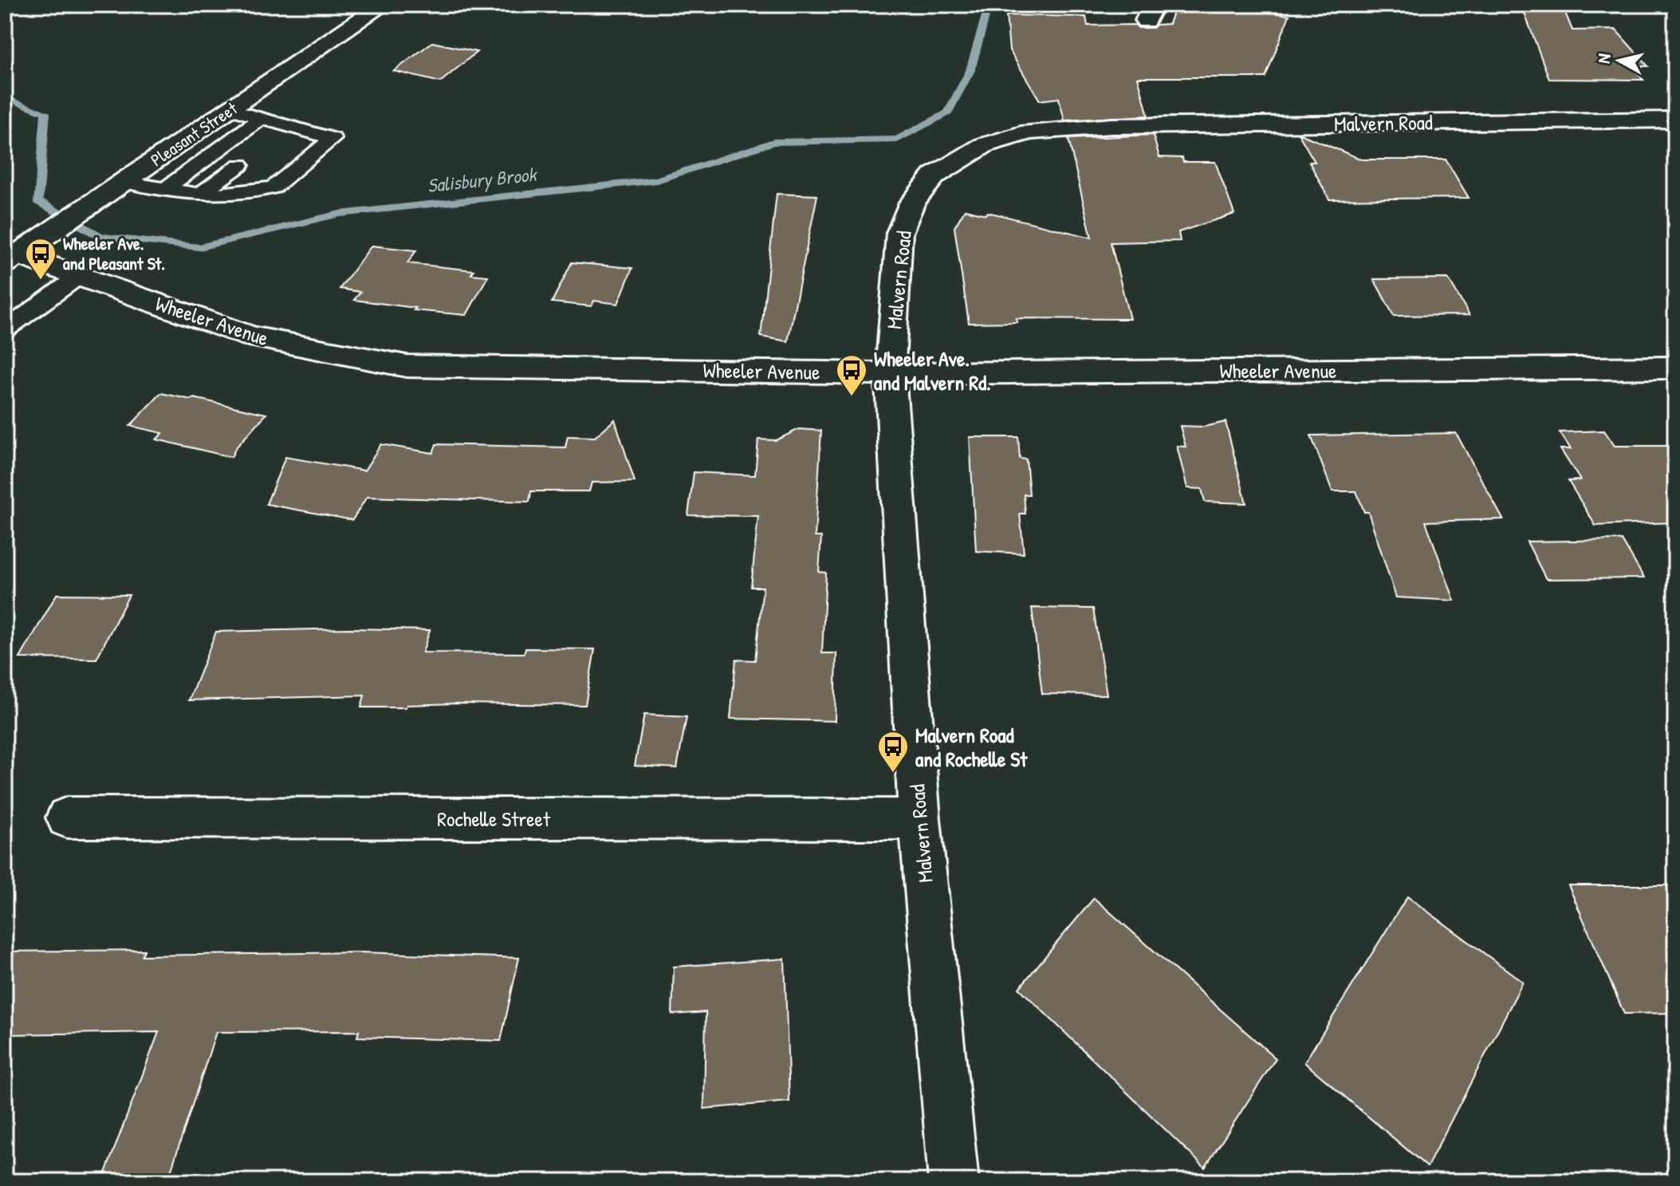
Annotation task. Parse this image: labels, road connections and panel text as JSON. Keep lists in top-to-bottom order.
{
  "streets": {
    "street": [
      "Malvern Road",
      "Pleasant Street",
      "Wheeler Avenue",
      "Rochelle Street"
    ]
  },
  "crossings": [
    ["Malvern Road", "Wheeler Avenue"],
    ["Malvern Road", "Rochelle Street"],
    ["Pleasant Street", "Wheeler Avenue"]
  ],
  "water": ["Salisbury Brook"],
  "places": {
    "bus stop": ["Wheeler Ave. and Pleasant St.", "Wheeler Ave. and Malvern Rd.", "Malvern Road and Rochelle St"]
  },
  "north": "left"
}
